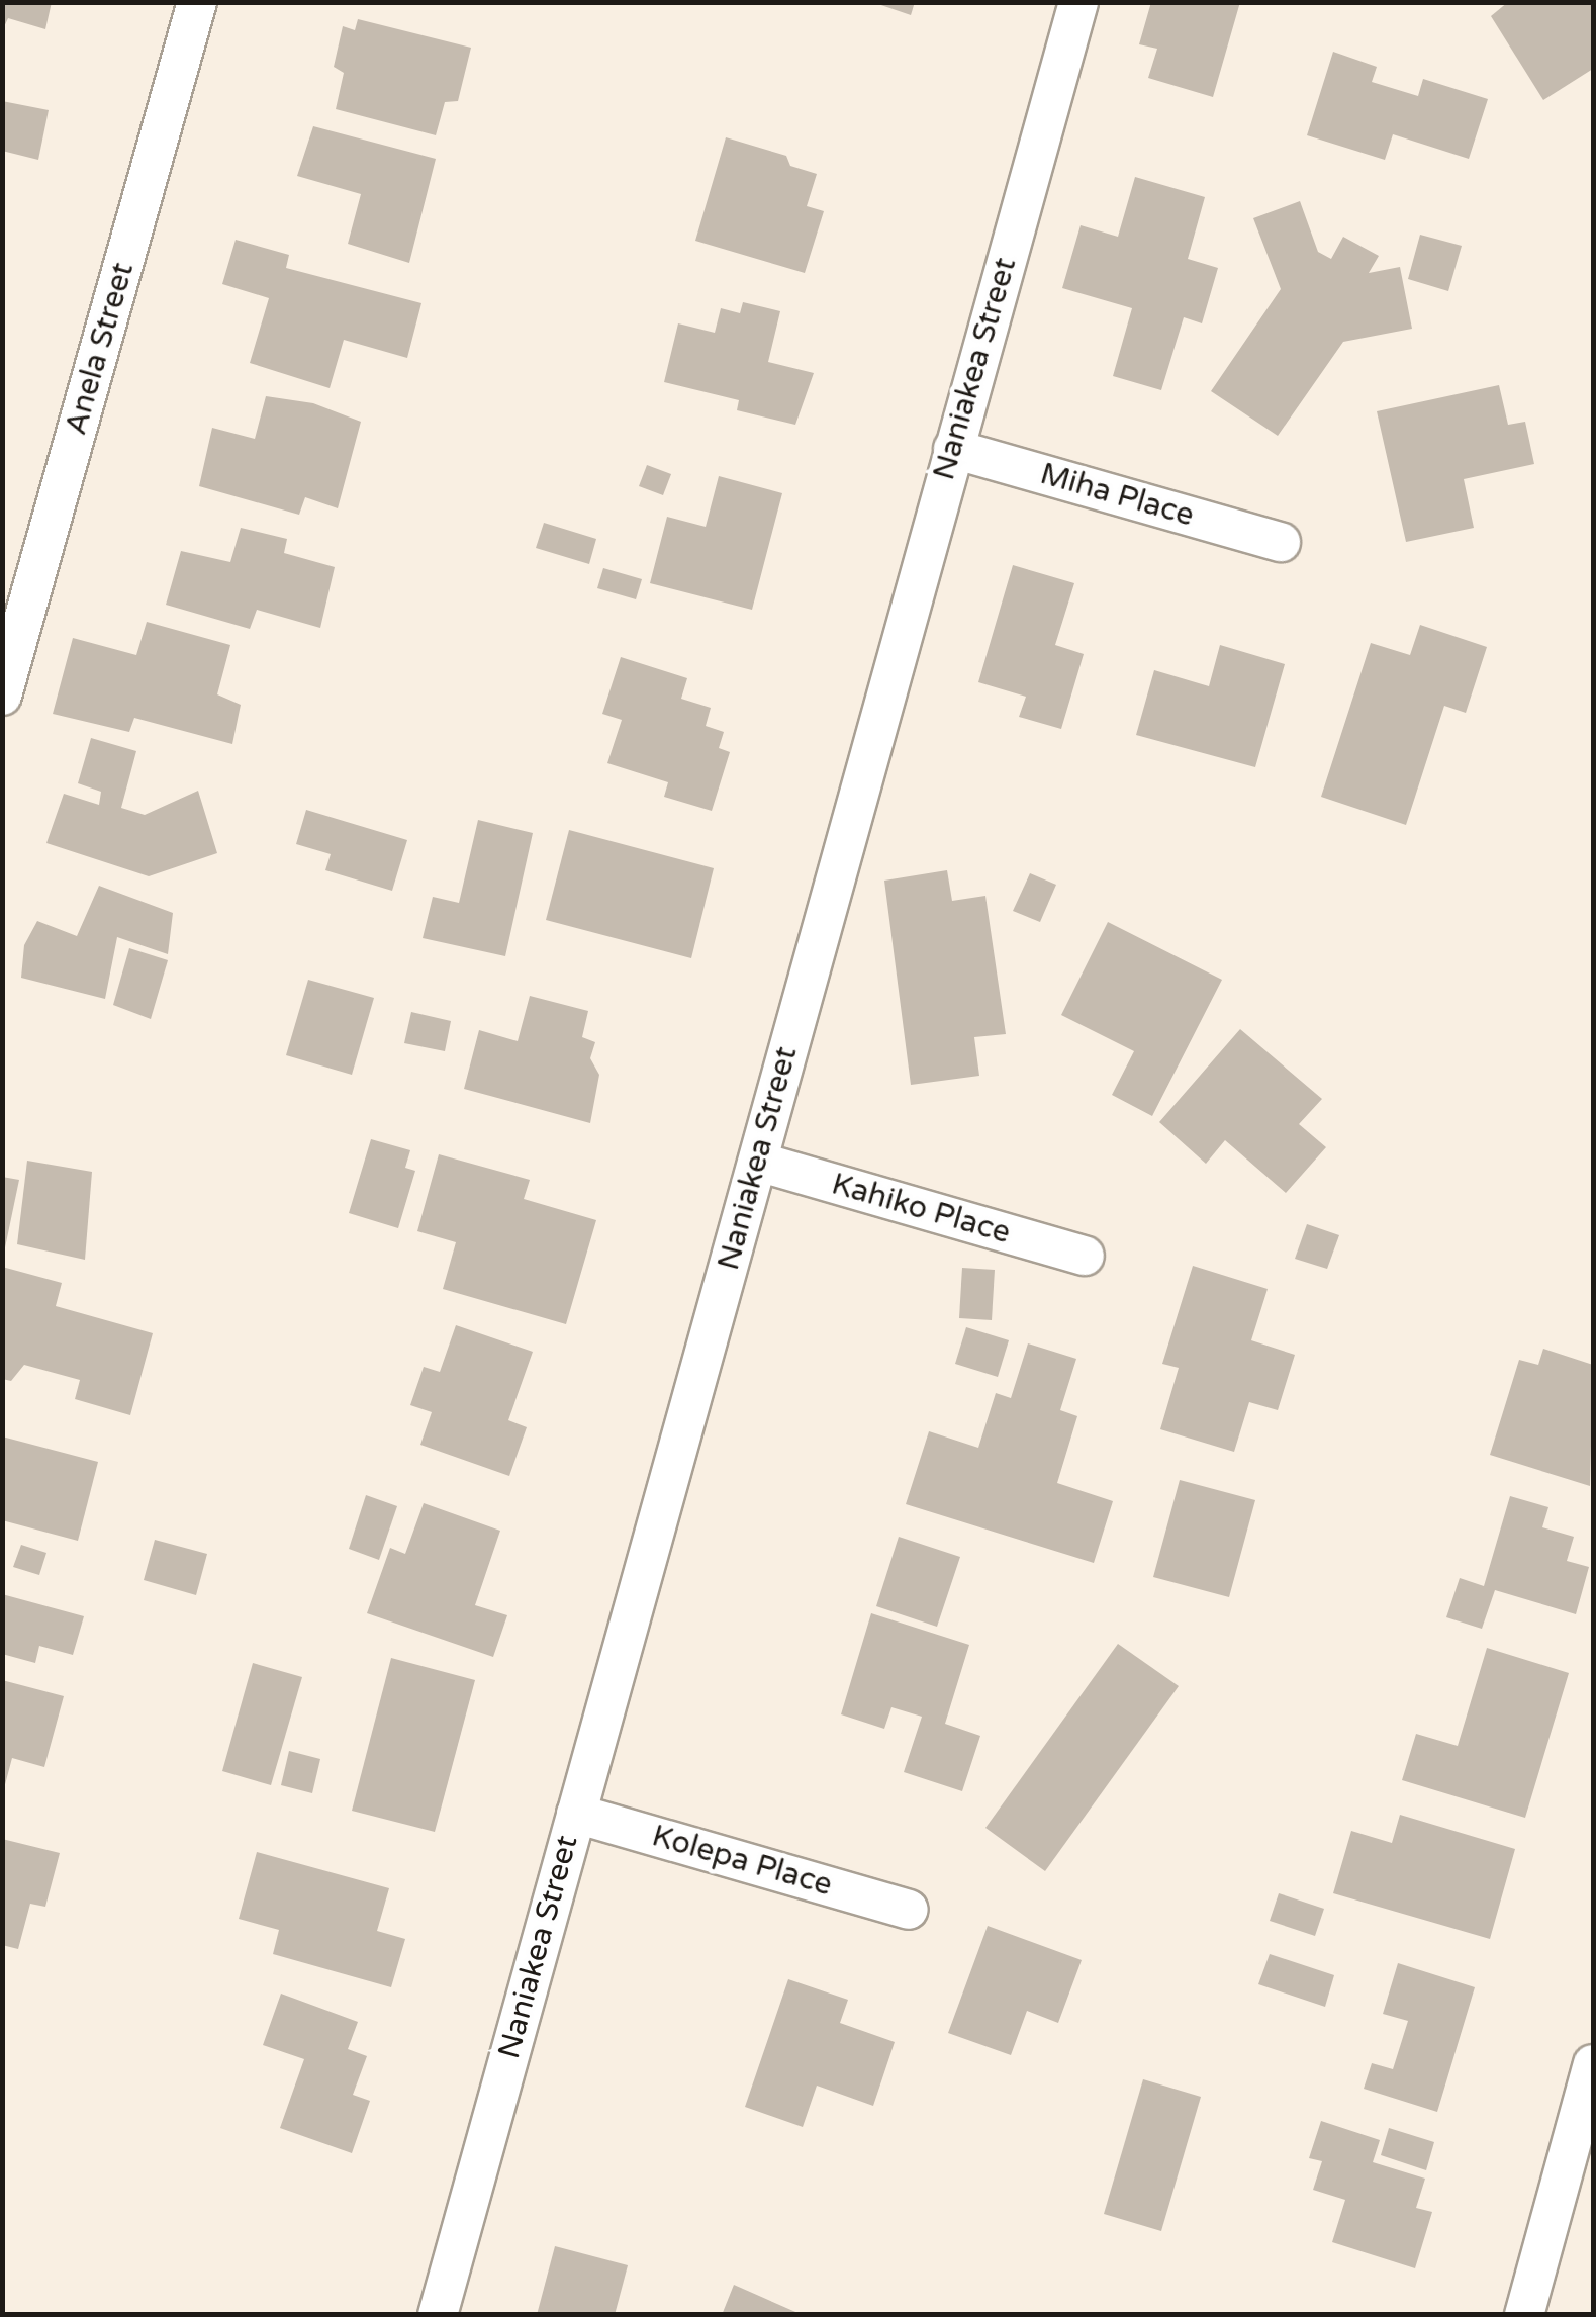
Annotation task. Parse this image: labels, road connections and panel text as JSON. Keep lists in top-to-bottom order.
{
  "streets": {
    "street": [
      "Anela Street",
      "Naniakea Street",
      "Miha Place",
      "Kahiko Place",
      "Kolepa Place"
    ]
  },
  "crossings": [
    ["Naniakea Street", "Miha Place"],
    ["Naniakea Street", "Kahiko Place"],
    ["Naniakea Street", "Kolepa Place"]
  ]
}
